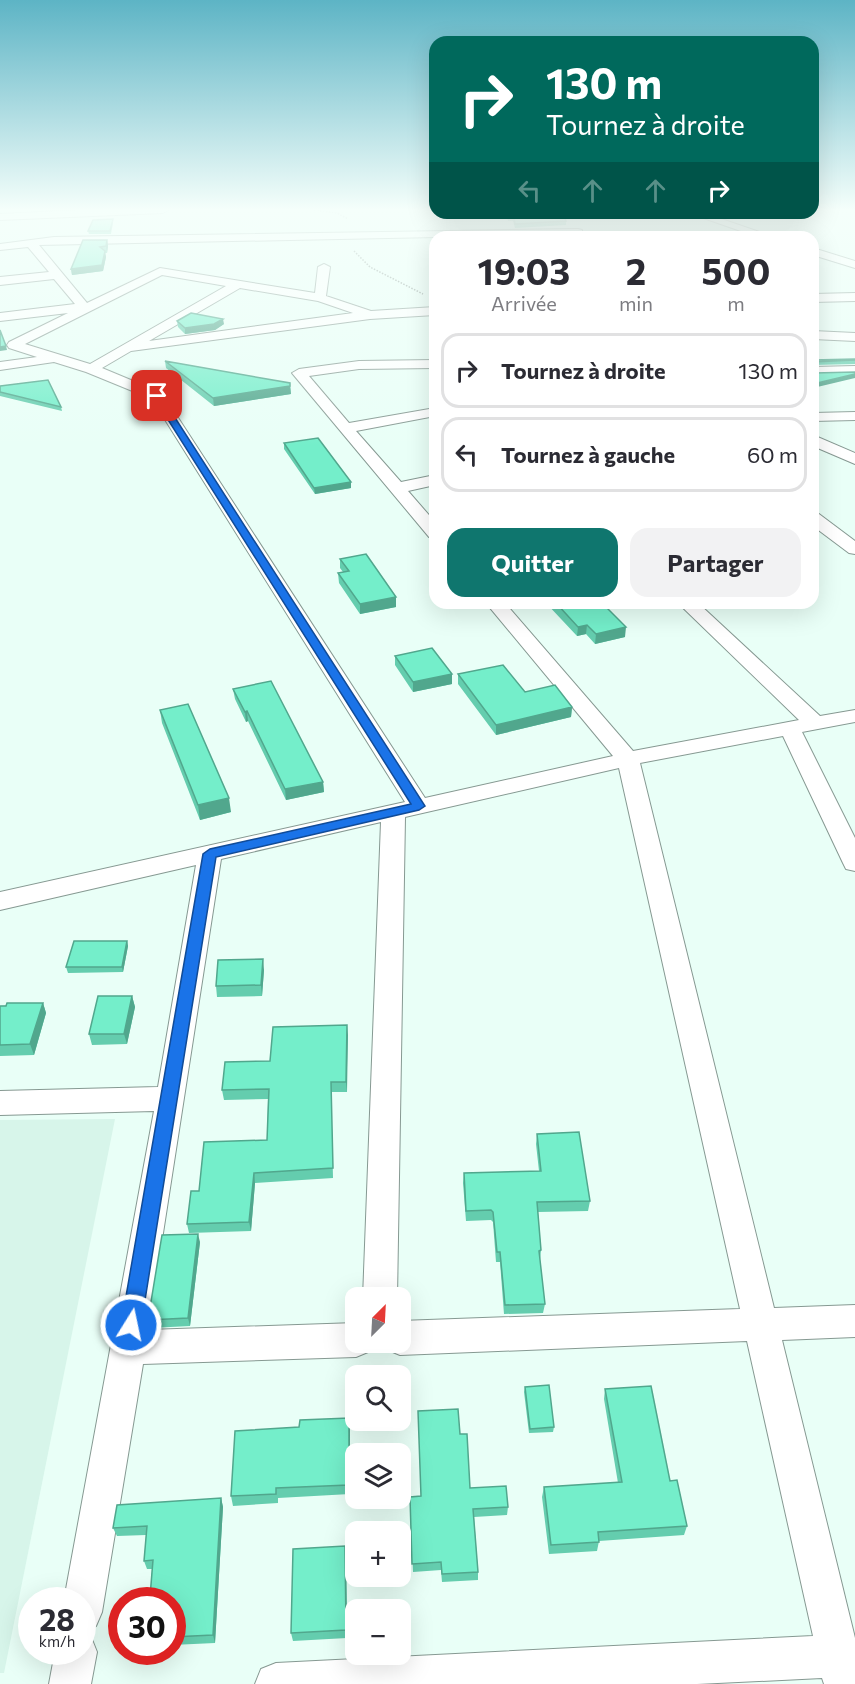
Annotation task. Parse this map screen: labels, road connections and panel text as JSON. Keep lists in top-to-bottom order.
{
  "north": "top right",
  "page": {
    "turn": ["130 m", "Tournez à droite"],
    "eta": [
      "19:03",
      "Arrivée",
      "2",
      "min",
      "500",
      "m"
    ],
    "list": [
      {
        "name": "Tournez à droite",
        "value": "130 m"
      },
      {
        "name": "Tournez à gauche",
        "value": "60 m"
      }
    ],
    "buttons": ["Quitter", "Partager"],
    "map_buttons": ["+", "−"],
    "speed": "28 km/h",
    "limit": "30"
  }
}
